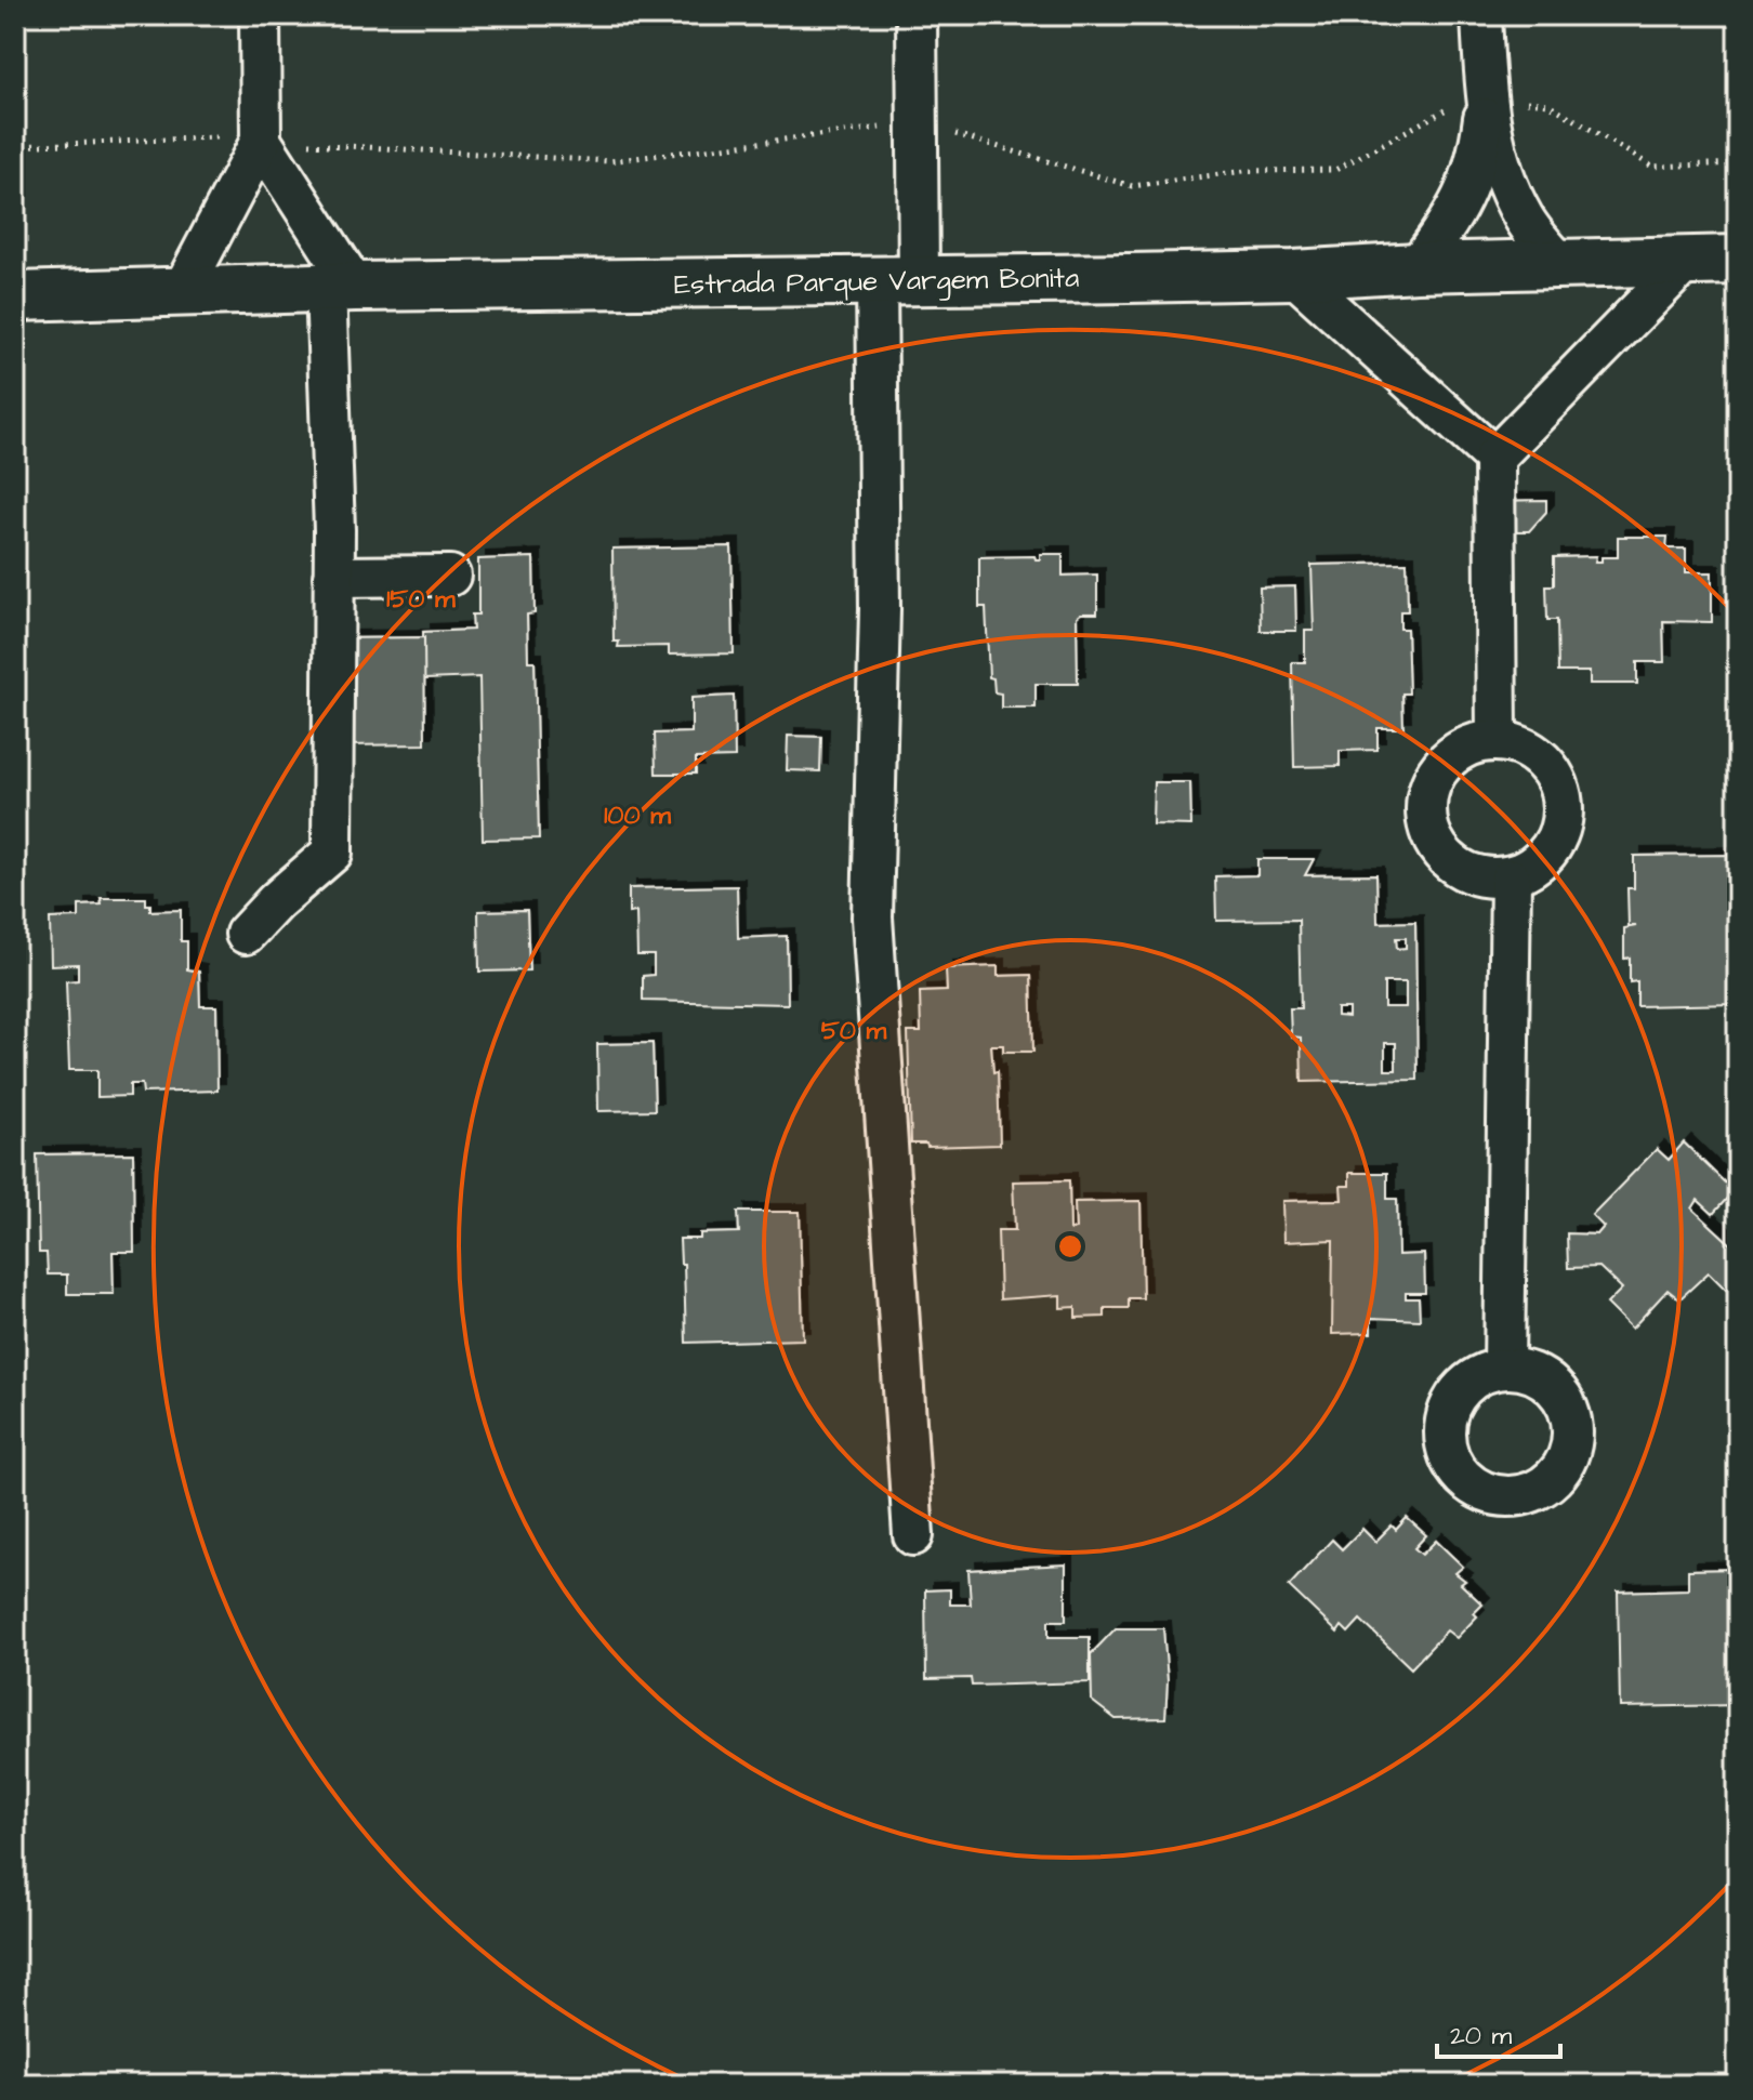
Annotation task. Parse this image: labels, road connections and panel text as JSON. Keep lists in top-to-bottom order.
{
  "streets": {
    "main road": ["Estrada Parque Vargem Bonita"]
  },
  "scale_bar": "20 m",
  "rings": ["150 m", "100 m", "50 m"]
}
